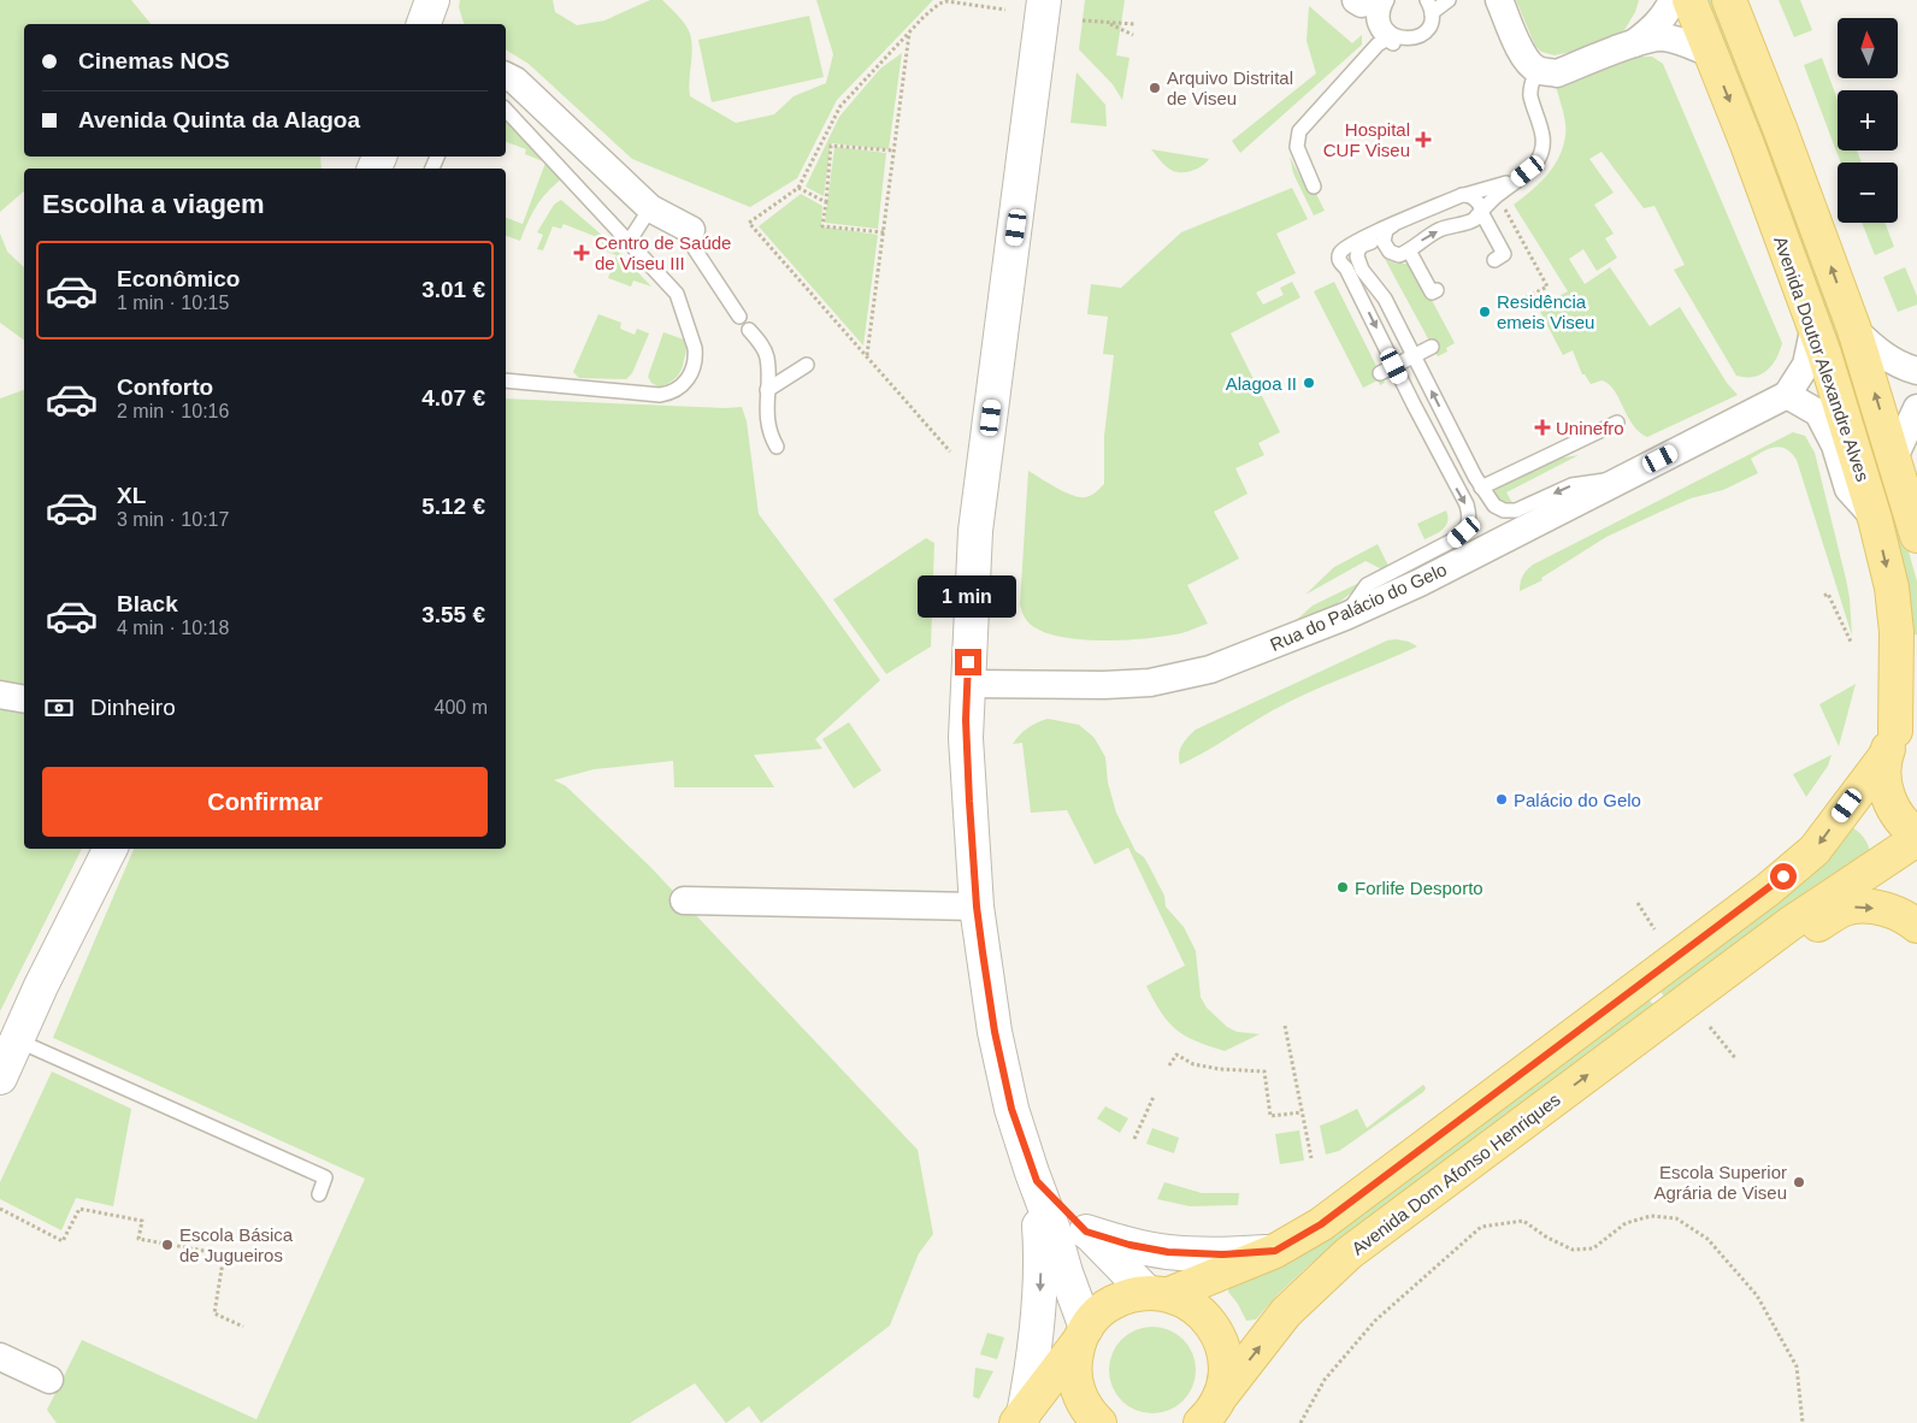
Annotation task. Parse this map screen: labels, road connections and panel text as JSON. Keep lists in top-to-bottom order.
{
  "streets": {
    "main road": ["Avenida Doutor Alexandre Alves", "Avenida Dom Afonso Henriques"],
    "street": ["Rua do Palácio do Gelo"]
  },
  "crossings": [
    ["Avenida Doutor Alexandre Alves", "Avenida Dom Afonso Henriques"]
  ],
  "places": {
    "other": [
      "Arquivo Distrital de Viseu",
      "Residência emeis Viseu",
      "Alagoa II",
      "Palácio do Gelo",
      "Forlife Desporto",
      "Escola Superior Agrária de Viseu",
      "Escola Básica de Jugueiros"
    ],
    "health": ["Hospital CUF Viseu", "Centro de Saúde de Viseu III", "Uninefro"]
  },
  "north": "top",
  "page": {
    "map_buttons": ["+", "−"],
    "banner": ["Cinemas NOS", "Avenida Quinta da Alagoa"],
    "heading": "Escolha a viagem",
    "list": [
      {
        "name": "Econômico",
        "note": "1 min · 10:15",
        "value": "3.01 €"
      },
      {
        "name": "Conforto",
        "note": "2 min · 10:16",
        "value": "4.07 €"
      },
      {
        "name": "XL",
        "note": "3 min · 10:17",
        "value": "5.12 €"
      },
      {
        "name": "Black",
        "note": "4 min · 10:18",
        "value": "3.55 €"
      }
    ],
    "bubble": "1 min",
    "pay": ["Dinheiro", "400 m"],
    "buttons": "Confirmar"
  }
}
